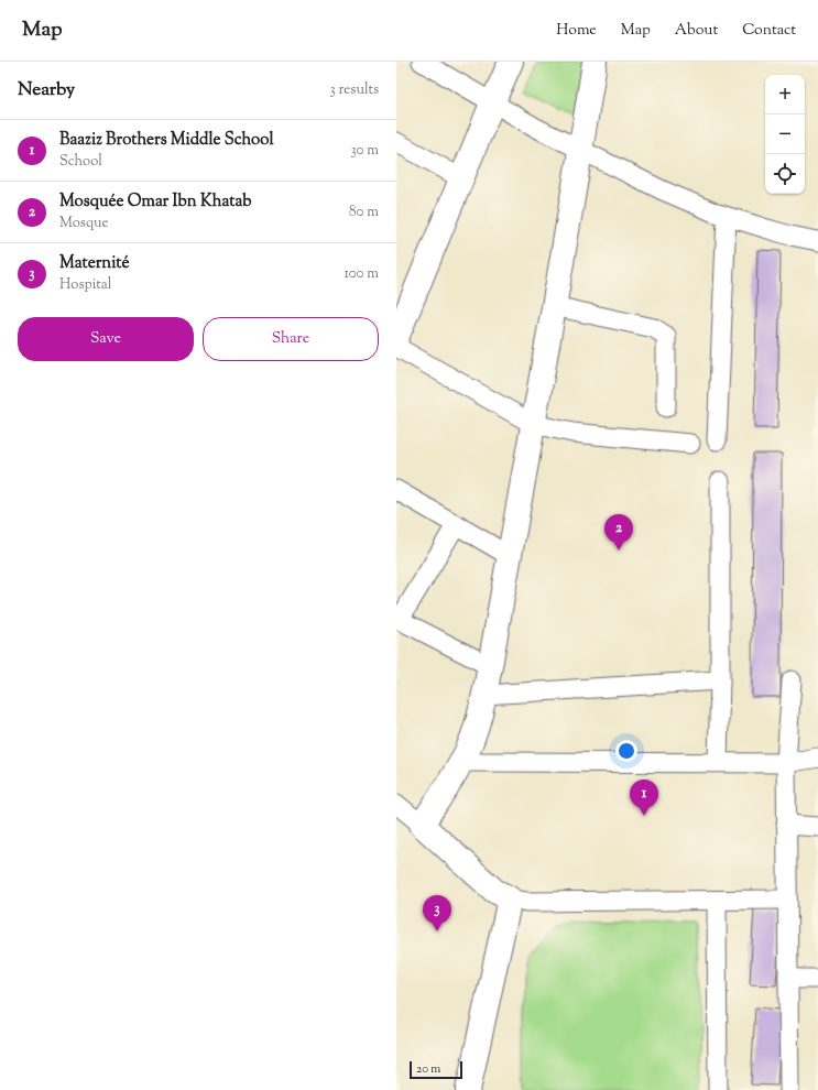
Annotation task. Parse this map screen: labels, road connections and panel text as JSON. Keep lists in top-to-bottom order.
{
  "scale_bar": "20 m",
  "page": {
    "header": "Map",
    "nav": [
      "Home",
      "Map",
      "About",
      "Contact"
    ],
    "heading": ["Nearby", "3 results"],
    "map_buttons": ["+", "−"],
    "list": [
      {
        "mark": "1",
        "name": "Baaziz Brothers Middle School",
        "note": "School",
        "value": "30 m"
      },
      {
        "mark": "2",
        "name": "Mosquée Omar Ibn Khatab",
        "note": "Mosque",
        "value": "80 m"
      },
      {
        "mark": "3",
        "name": "Maternité",
        "note": "Hospital",
        "value": "100 m"
      }
    ],
    "buttons": ["Save", "Share"],
    "pins": ["2", "1", "3"],
    "scale": "20 m"
  }
}
